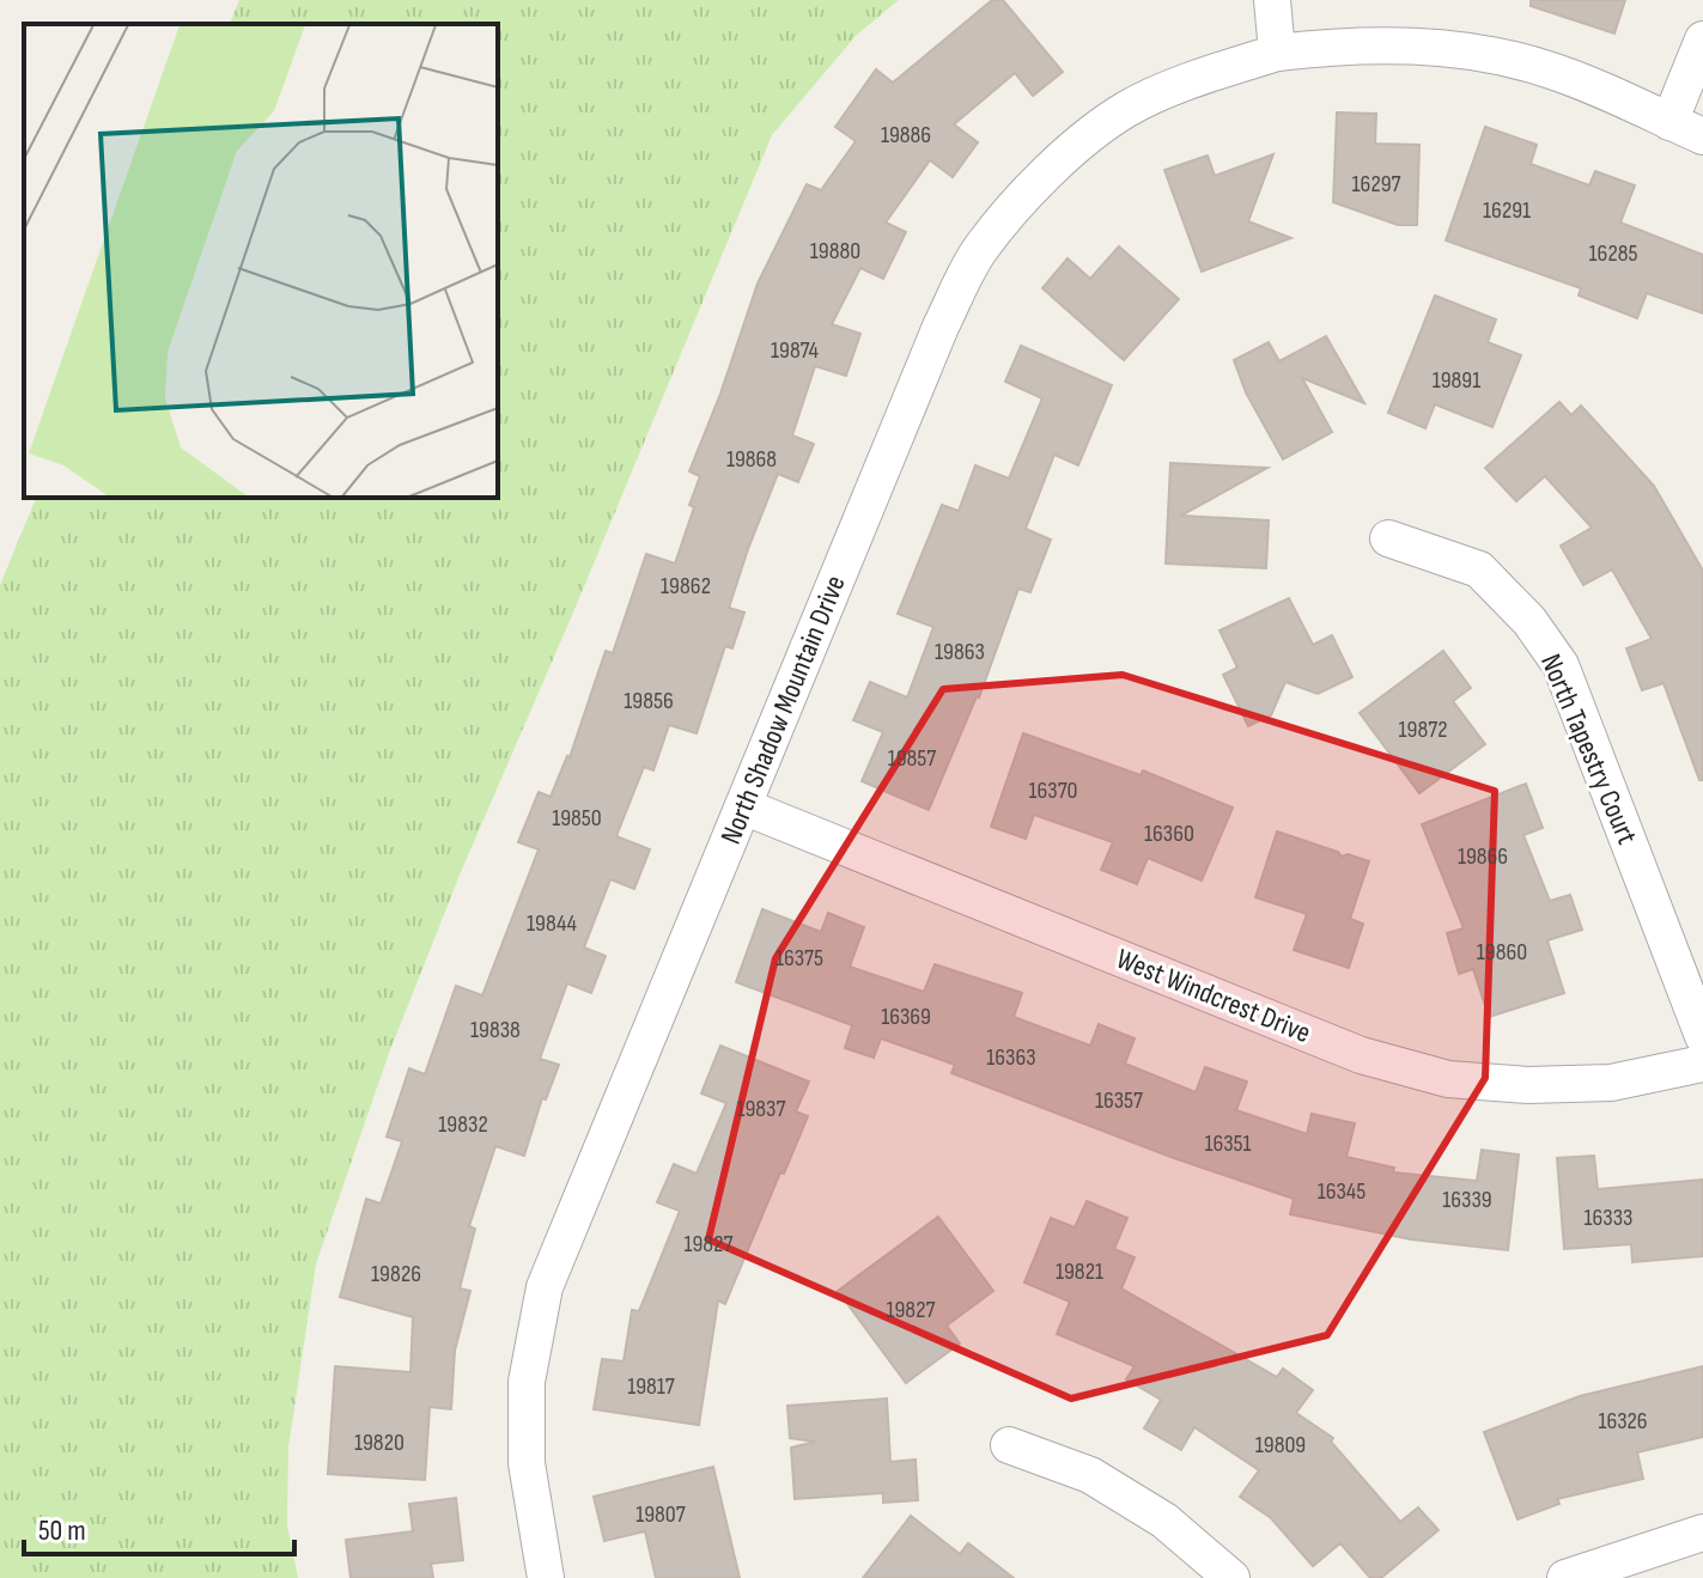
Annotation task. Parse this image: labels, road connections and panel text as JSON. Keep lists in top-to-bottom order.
{
  "streets": {
    "street": ["North Shadow Mountain Drive", "North Tapestry Court", "West Windcrest Drive"]
  },
  "crossings": [
    ["North Shadow Mountain Drive", "West Windcrest Drive"]
  ],
  "house_numbers": [
    "19886",
    "16297",
    "16291",
    "19880",
    "16285",
    "19874",
    "19891",
    "19868",
    "19862",
    "19863",
    "19856",
    "19872",
    "19857",
    "16370",
    "19850",
    "16360",
    "19866",
    "19844",
    "19860",
    "16375",
    "16369",
    "19838",
    "16363",
    "16357",
    "19837",
    "19832",
    "16351",
    "16345",
    "16339",
    "16333",
    "19827",
    "19821",
    "19826",
    "19827",
    "19817",
    "16326",
    "19820",
    "19809",
    "19807"
  ],
  "scale_bar": "50 m"
}
